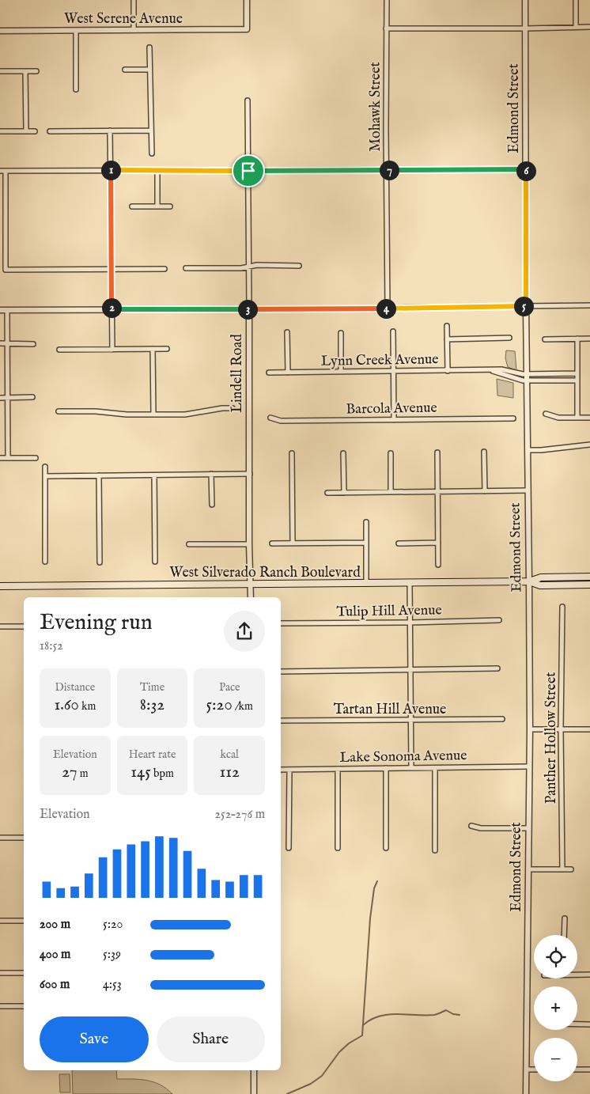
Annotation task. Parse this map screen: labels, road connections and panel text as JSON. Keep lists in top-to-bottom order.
{
  "streets": {
    "main road": ["West Silverado Ranch Boulevard"],
    "street": [
      "West Serene Avenue",
      "Mohawk Street",
      "Edmond Street",
      "Lynn Creek Avenue",
      "Lindell Road",
      "Barcola Avenue",
      "Tulip Hill Avenue",
      "Tartan Hill Avenue",
      "Panther Hollow Street",
      "Lake Sonoma Avenue"
    ]
  },
  "crossings": [
    ["Edmond Street", "Lynn Creek Avenue"],
    ["Edmond Street", "West Silverado Ranch Boulevard"],
    ["Edmond Street", "Lake Sonoma Avenue"],
    ["Lindell Road", "West Silverado Ranch Boulevard"]
  ],
  "page": {
    "pins": [
      "1",
      "7",
      "6",
      "5",
      "2",
      "4",
      "3"
    ],
    "heading": ["Evening run", "18:52"],
    "stats": [
      ["Distance", "1.60 km"],
      ["Time", "8:32"],
      ["Pace", "5:20 /km"],
      ["Elevation", "27 m"],
      ["Heart rate", "145 bpm"],
      ["kcal", "112"]
    ],
    "chart": ["Elevation", "252–276 m"],
    "list": [
      {
        "name": "200 m",
        "note": "5:20"
      },
      {
        "name": "400 m",
        "note": "5:39"
      },
      {
        "name": "600 m",
        "note": "4:53"
      }
    ],
    "map_buttons": ["+", "−"],
    "buttons": ["Save", "Share"]
  }
}
